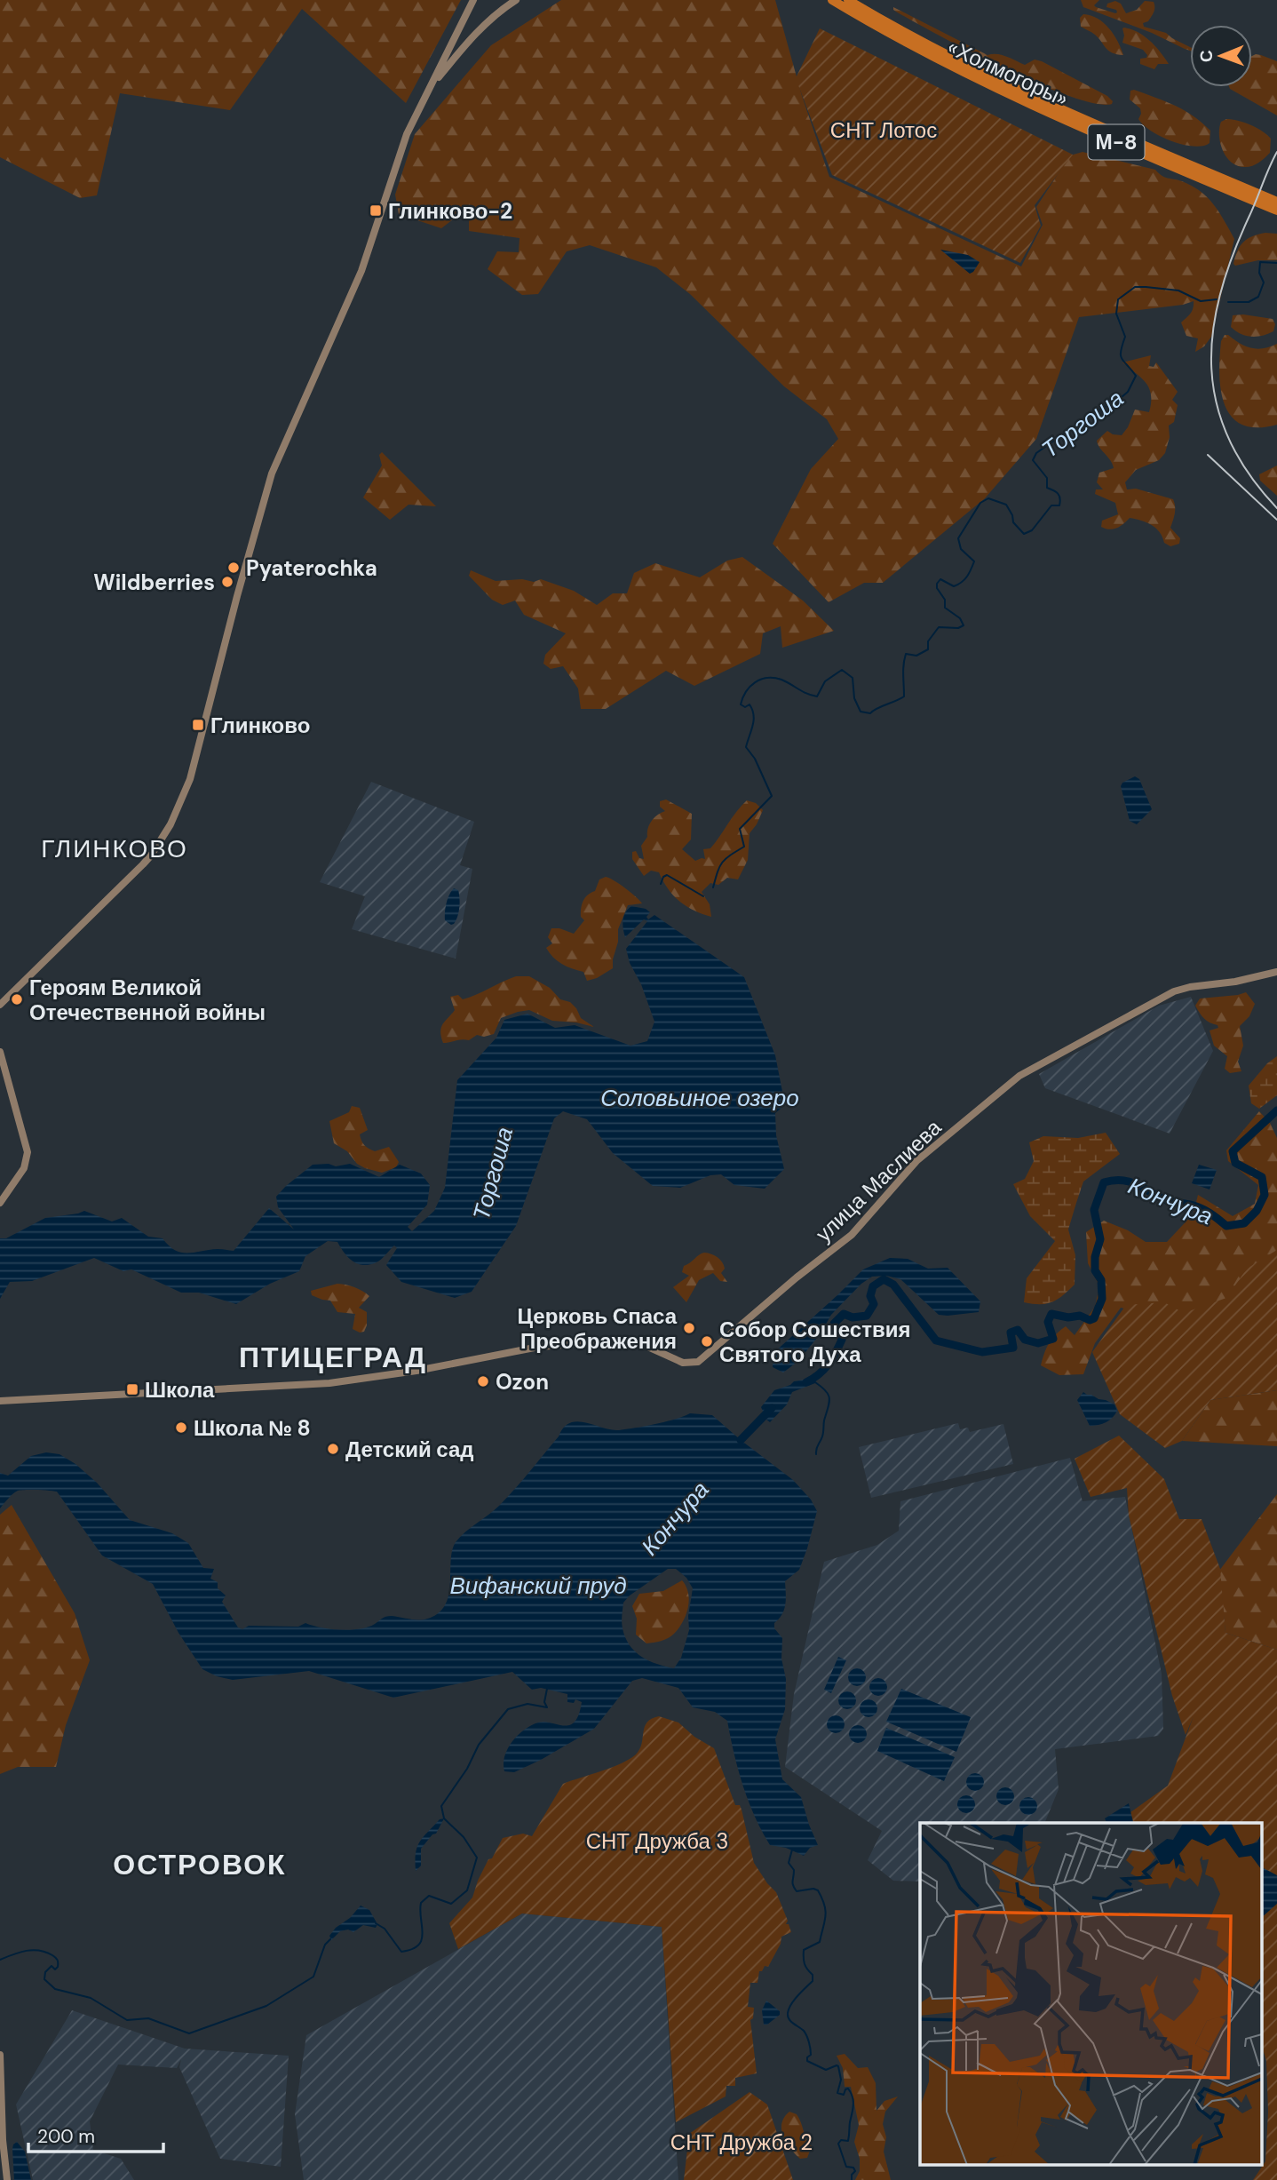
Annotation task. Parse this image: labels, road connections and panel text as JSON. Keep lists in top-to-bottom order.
{
  "streets": {
    "highway": ["«Холмогоры»", "М-8"],
    "main road": ["улица Маслиева"]
  },
  "districts": ["ГЛИНКОВО", "ПТИЦЕГРАД", "ОСТРОВОК"],
  "water": [
    "Торгоша",
    "Соловьиное озеро",
    "Кончура",
    "Вифанский пруд"
  ],
  "parks": ["СНТ Лотос", "СНТ Дружба 3", "СНТ Дружба 2"],
  "places": {
    "transit": ["Глинково-2", "Глинково", "Школа"],
    "other": [
      "Pyaterochka",
      "Wildberries",
      "Героям Великой Отечественной войны",
      "Церковь Спаса Преображения",
      "Собор Сошествия Святого Духа",
      "Ozon",
      "Школа № 8",
      "Детский сад"
    ]
  },
  "scale_bar": "200 m",
  "north": "left"
}
